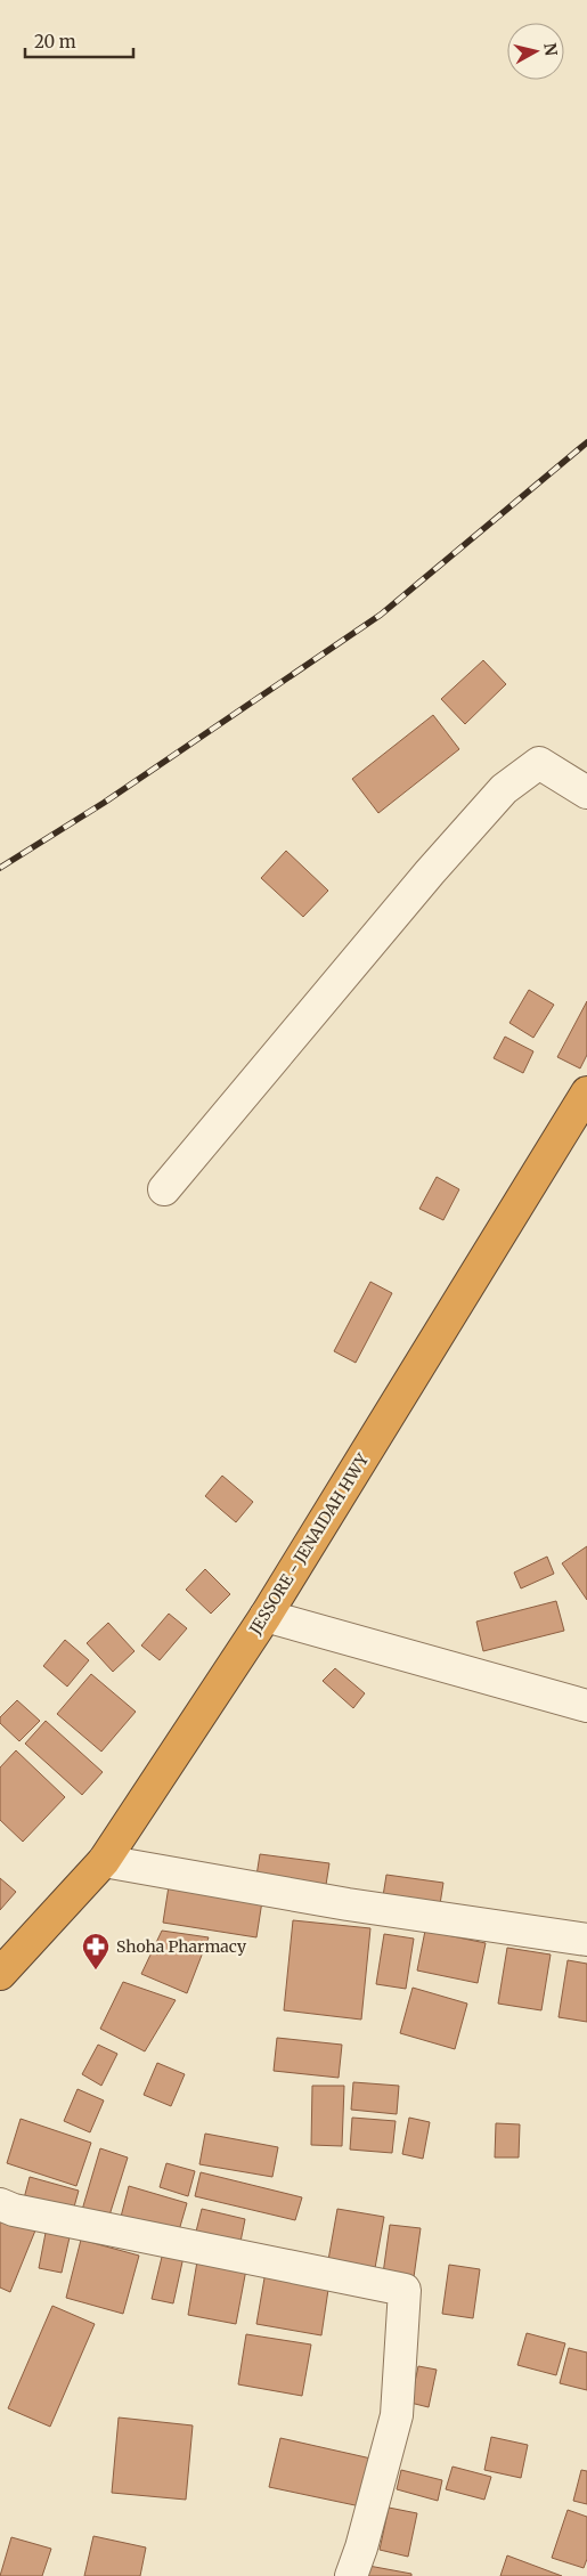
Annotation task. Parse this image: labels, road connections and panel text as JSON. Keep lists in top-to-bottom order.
{
  "streets": {
    "highway": ["JESSORE - JENAIDAH HWY"]
  },
  "places": {
    "pharmacy": ["Shoha Pharmacy"]
  },
  "scale_bar": "20 m",
  "north": "right"
}
